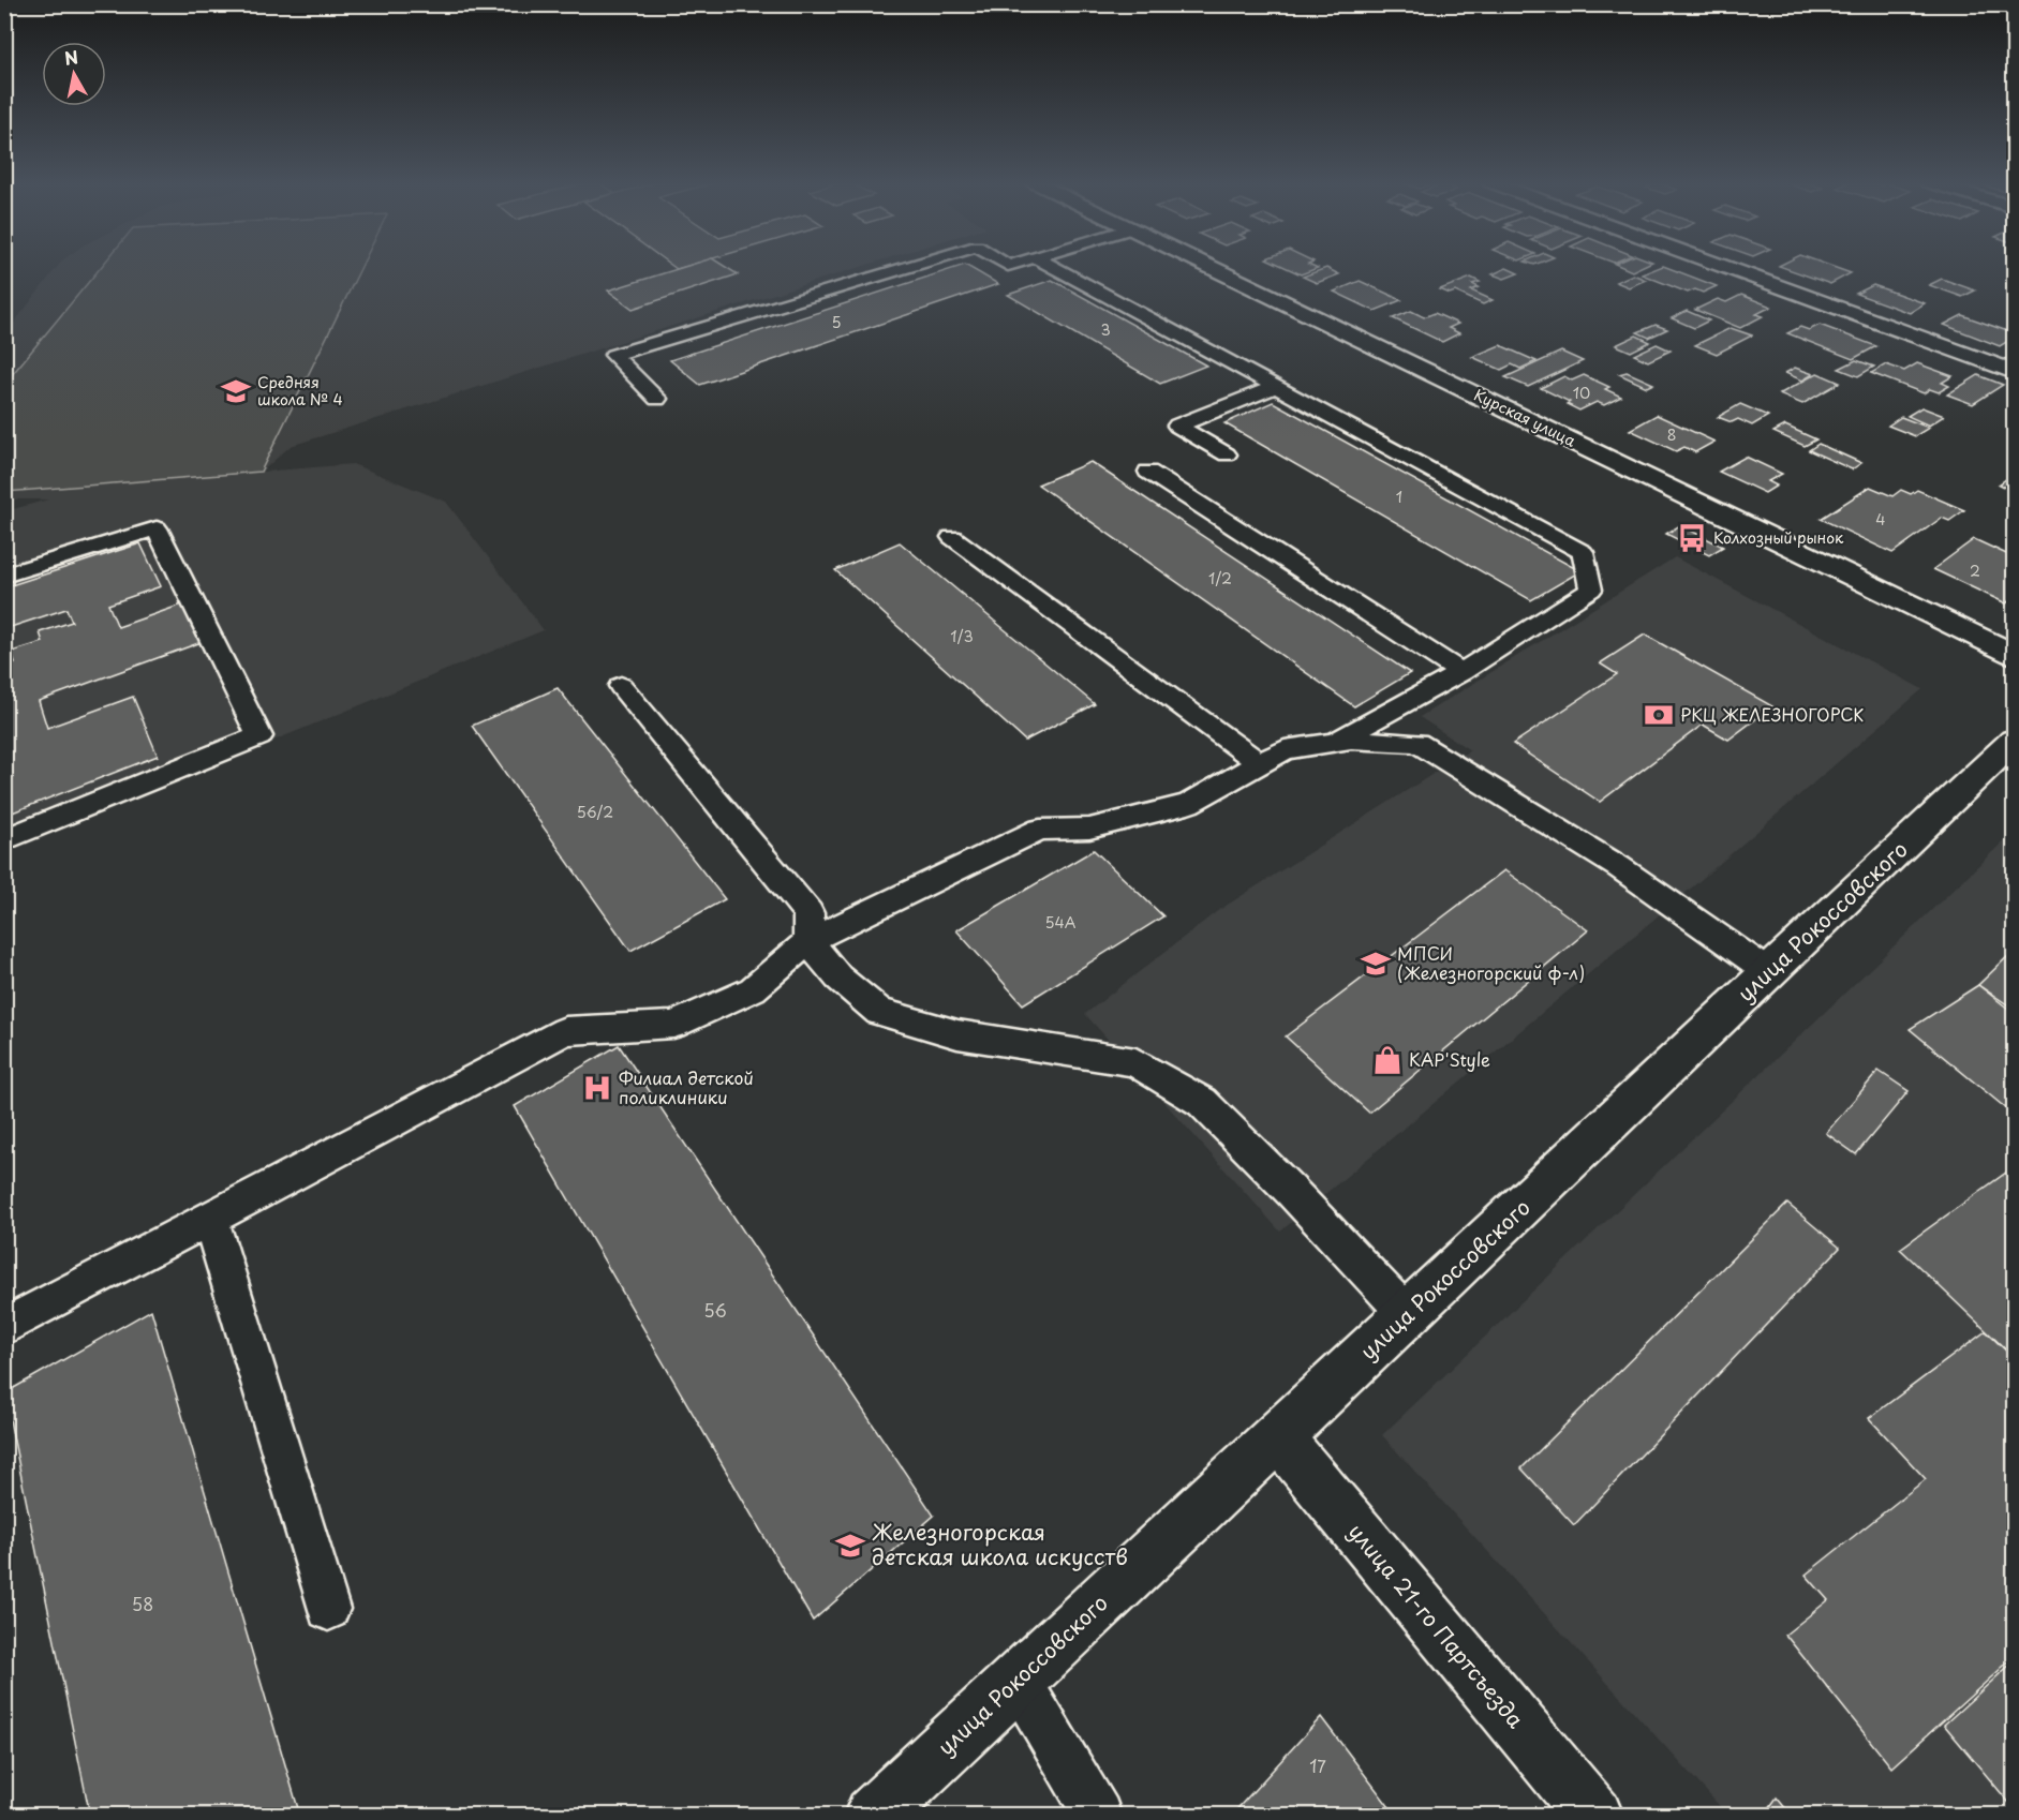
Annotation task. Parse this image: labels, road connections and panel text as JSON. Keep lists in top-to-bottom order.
{
  "streets": {
    "main road": ["Курская улица", "улица Рокоссовского", "улица 21-го Партсъезда"]
  },
  "crossings": [
    ["улица Рокоссовского", "улица 21-го Партсъезда"]
  ],
  "places": {
    "school or university": ["Средняя школа № 4", "МПСИ (Железногорский ф-л)", "Железногорская детская школа искусств"],
    "bus stop": ["Колхозный рынок"],
    "bank": ["РКЦ ЖЕЛЕЗНОГОРСК"],
    "shop": ["KAP'Style"],
    "hospital": ["Филиал детской поликлиники"]
  },
  "house_numbers": [
    "5",
    "3",
    "10",
    "8",
    "1",
    "4",
    "2",
    "1/2",
    "1/3",
    "56/2",
    "54А",
    "56",
    "58",
    "17"
  ],
  "north": "top"
}
